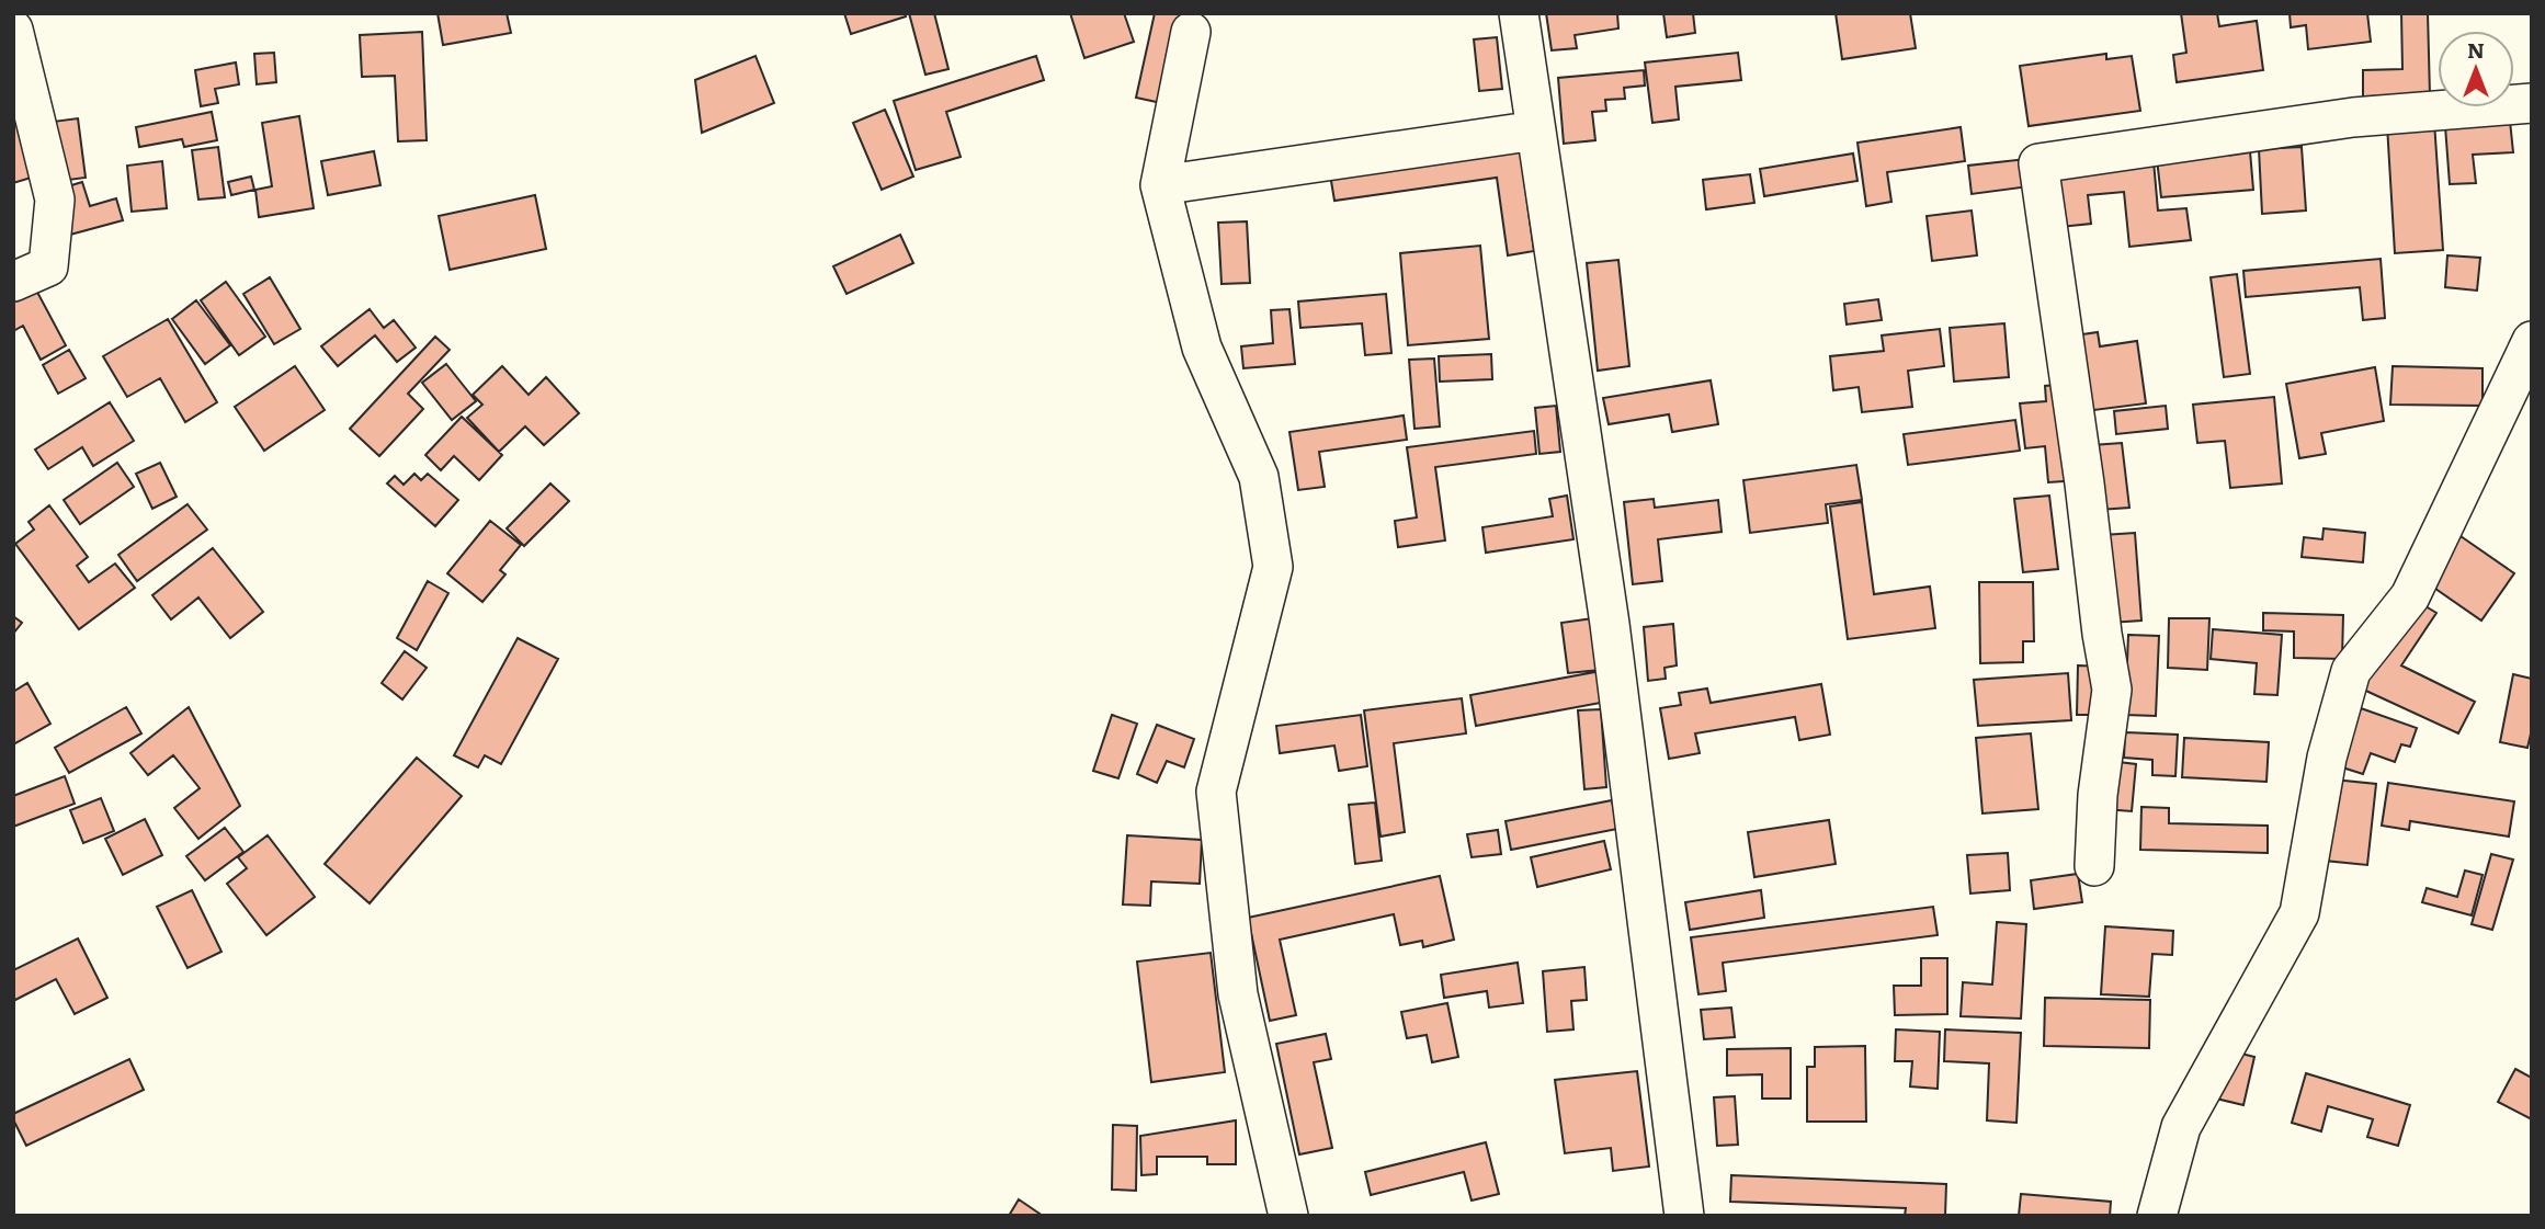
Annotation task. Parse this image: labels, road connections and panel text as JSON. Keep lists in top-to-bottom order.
{
  "north": "top"
}
